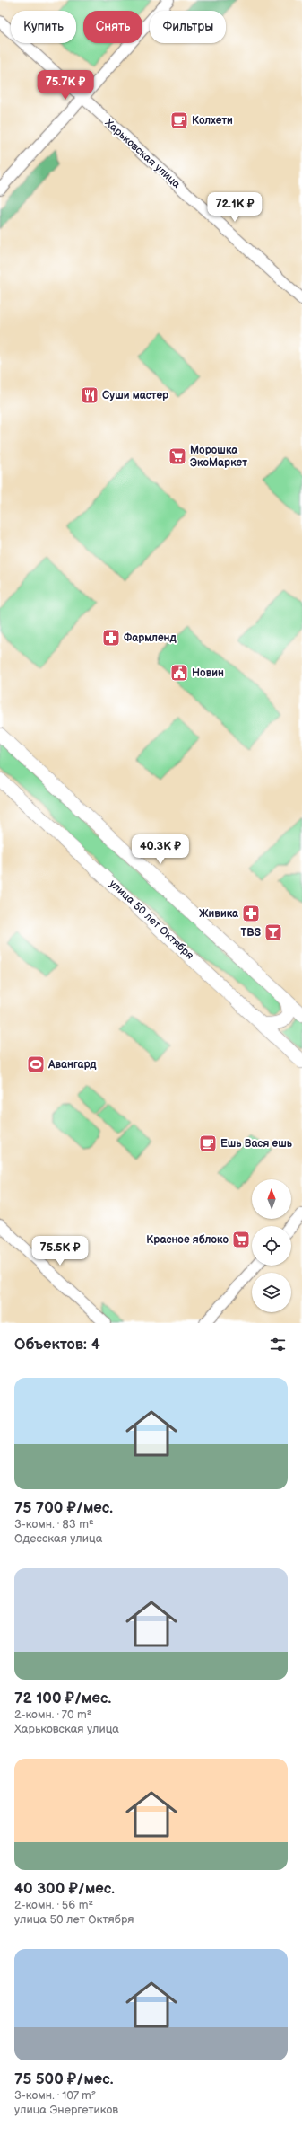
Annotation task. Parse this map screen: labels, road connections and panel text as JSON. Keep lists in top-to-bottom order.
{
  "streets": {
    "main road": ["улица 50 лет Октября"],
    "street": ["Харьковская улица"]
  },
  "places": {
    "cafe": ["Колхети", "Ешь Вася ешь"],
    "restaurant": ["Суши мастер"],
    "supermarket": ["Морошка ЭкоМаркет", "Красное яблоко"],
    "pharmacy": ["Фармленд", "Живика"],
    "public building": ["Новин"],
    "bar": ["TBS"],
    "sports": ["Авангард"]
  },
  "north": "top",
  "page": {
    "chip": ["Купить", "Снять", "Фильтры"],
    "price": [
      "75.7K ₽",
      "72.1K ₽",
      "40.3K ₽",
      "75.5K ₽"
    ],
    "heading": "Объектов: 4",
    "list": [
      {
        "name": "75 700 ₽/мес.",
        "note": "3-комн. · 83 m² · Одесская улица"
      },
      {
        "name": "72 100 ₽/мес.",
        "note": "2-комн. · 70 m² · Харьковская улица"
      },
      {
        "name": "40 300 ₽/мес.",
        "note": "2-комн. · 56 m² · улица 50 лет Октября"
      },
      {
        "name": "75 500 ₽/мес.",
        "note": "3-комн. · 107 m² · улица Энергетиков"
      }
    ]
  }
}
